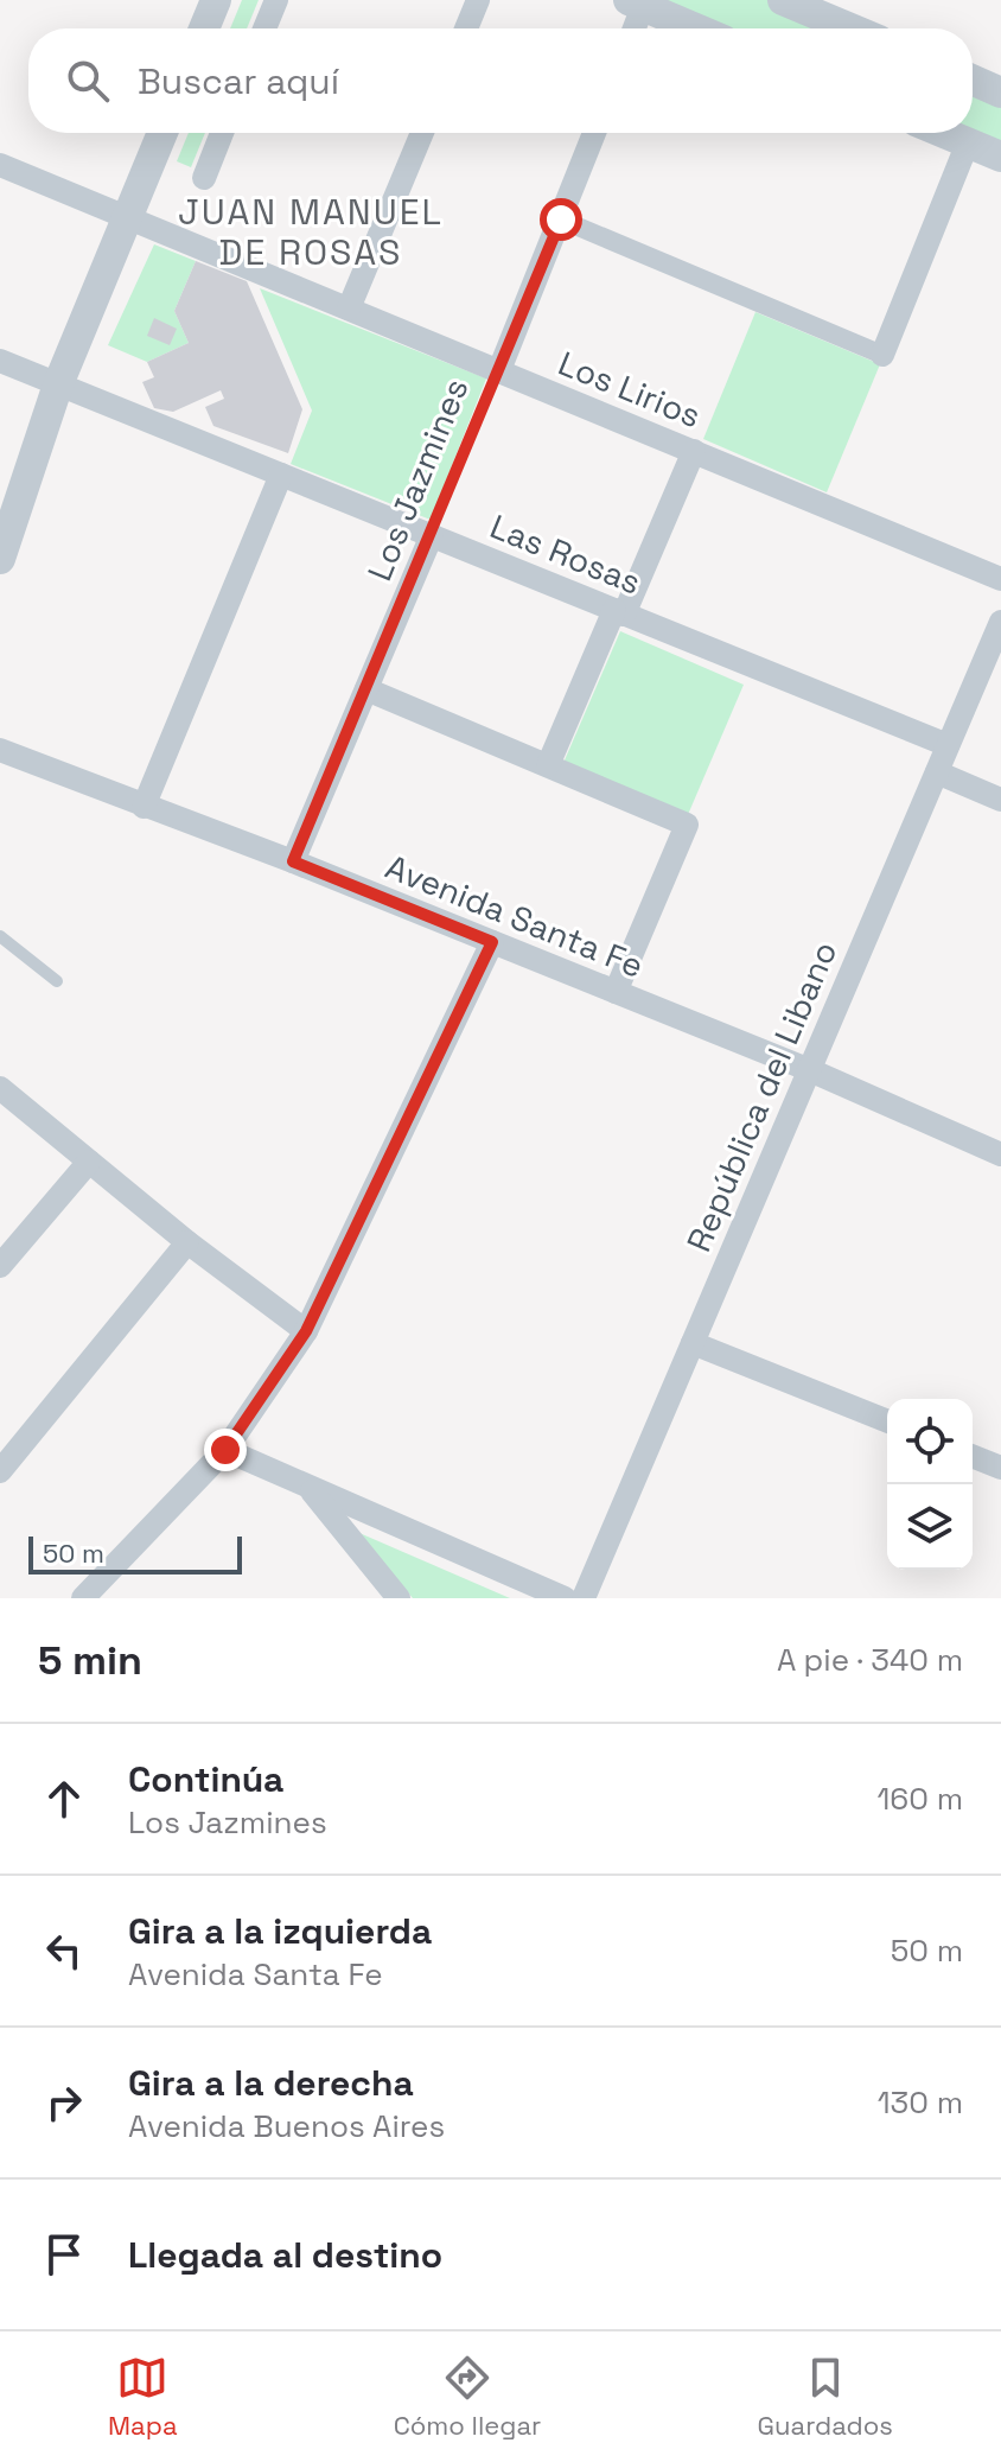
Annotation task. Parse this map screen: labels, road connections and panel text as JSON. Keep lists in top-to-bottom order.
{
  "streets": {
    "street": [
      "Los Lirios",
      "Los Jazmines",
      "Las Rosas",
      "Avenida Santa Fe",
      "República del Libano"
    ]
  },
  "crossings": [
    ["Los Lirios", "Los Jazmines"],
    ["Los Jazmines", "Las Rosas"],
    ["Los Jazmines", "Avenida Santa Fe"],
    ["Las Rosas", "República del Libano"],
    ["Avenida Santa Fe", "República del Libano"]
  ],
  "districts": ["JUAN MANUEL DE ROSAS"],
  "scale_bar": "50 m",
  "page": {
    "search": "Buscar aquí",
    "scale": "50 m",
    "heading": ["5 min", "A pie · 340 m"],
    "list": [
      ["Continúa", "Los Jazmines", "160 m"],
      ["Gira a la izquierda", "Avenida Santa Fe", "50 m"],
      ["Gira a la derecha", "Avenida Buenos Aires", "130 m"],
      "Llegada al destino"
    ],
    "nav": ["Mapa", "Cómo llegar", "Guardados"]
  }
}
